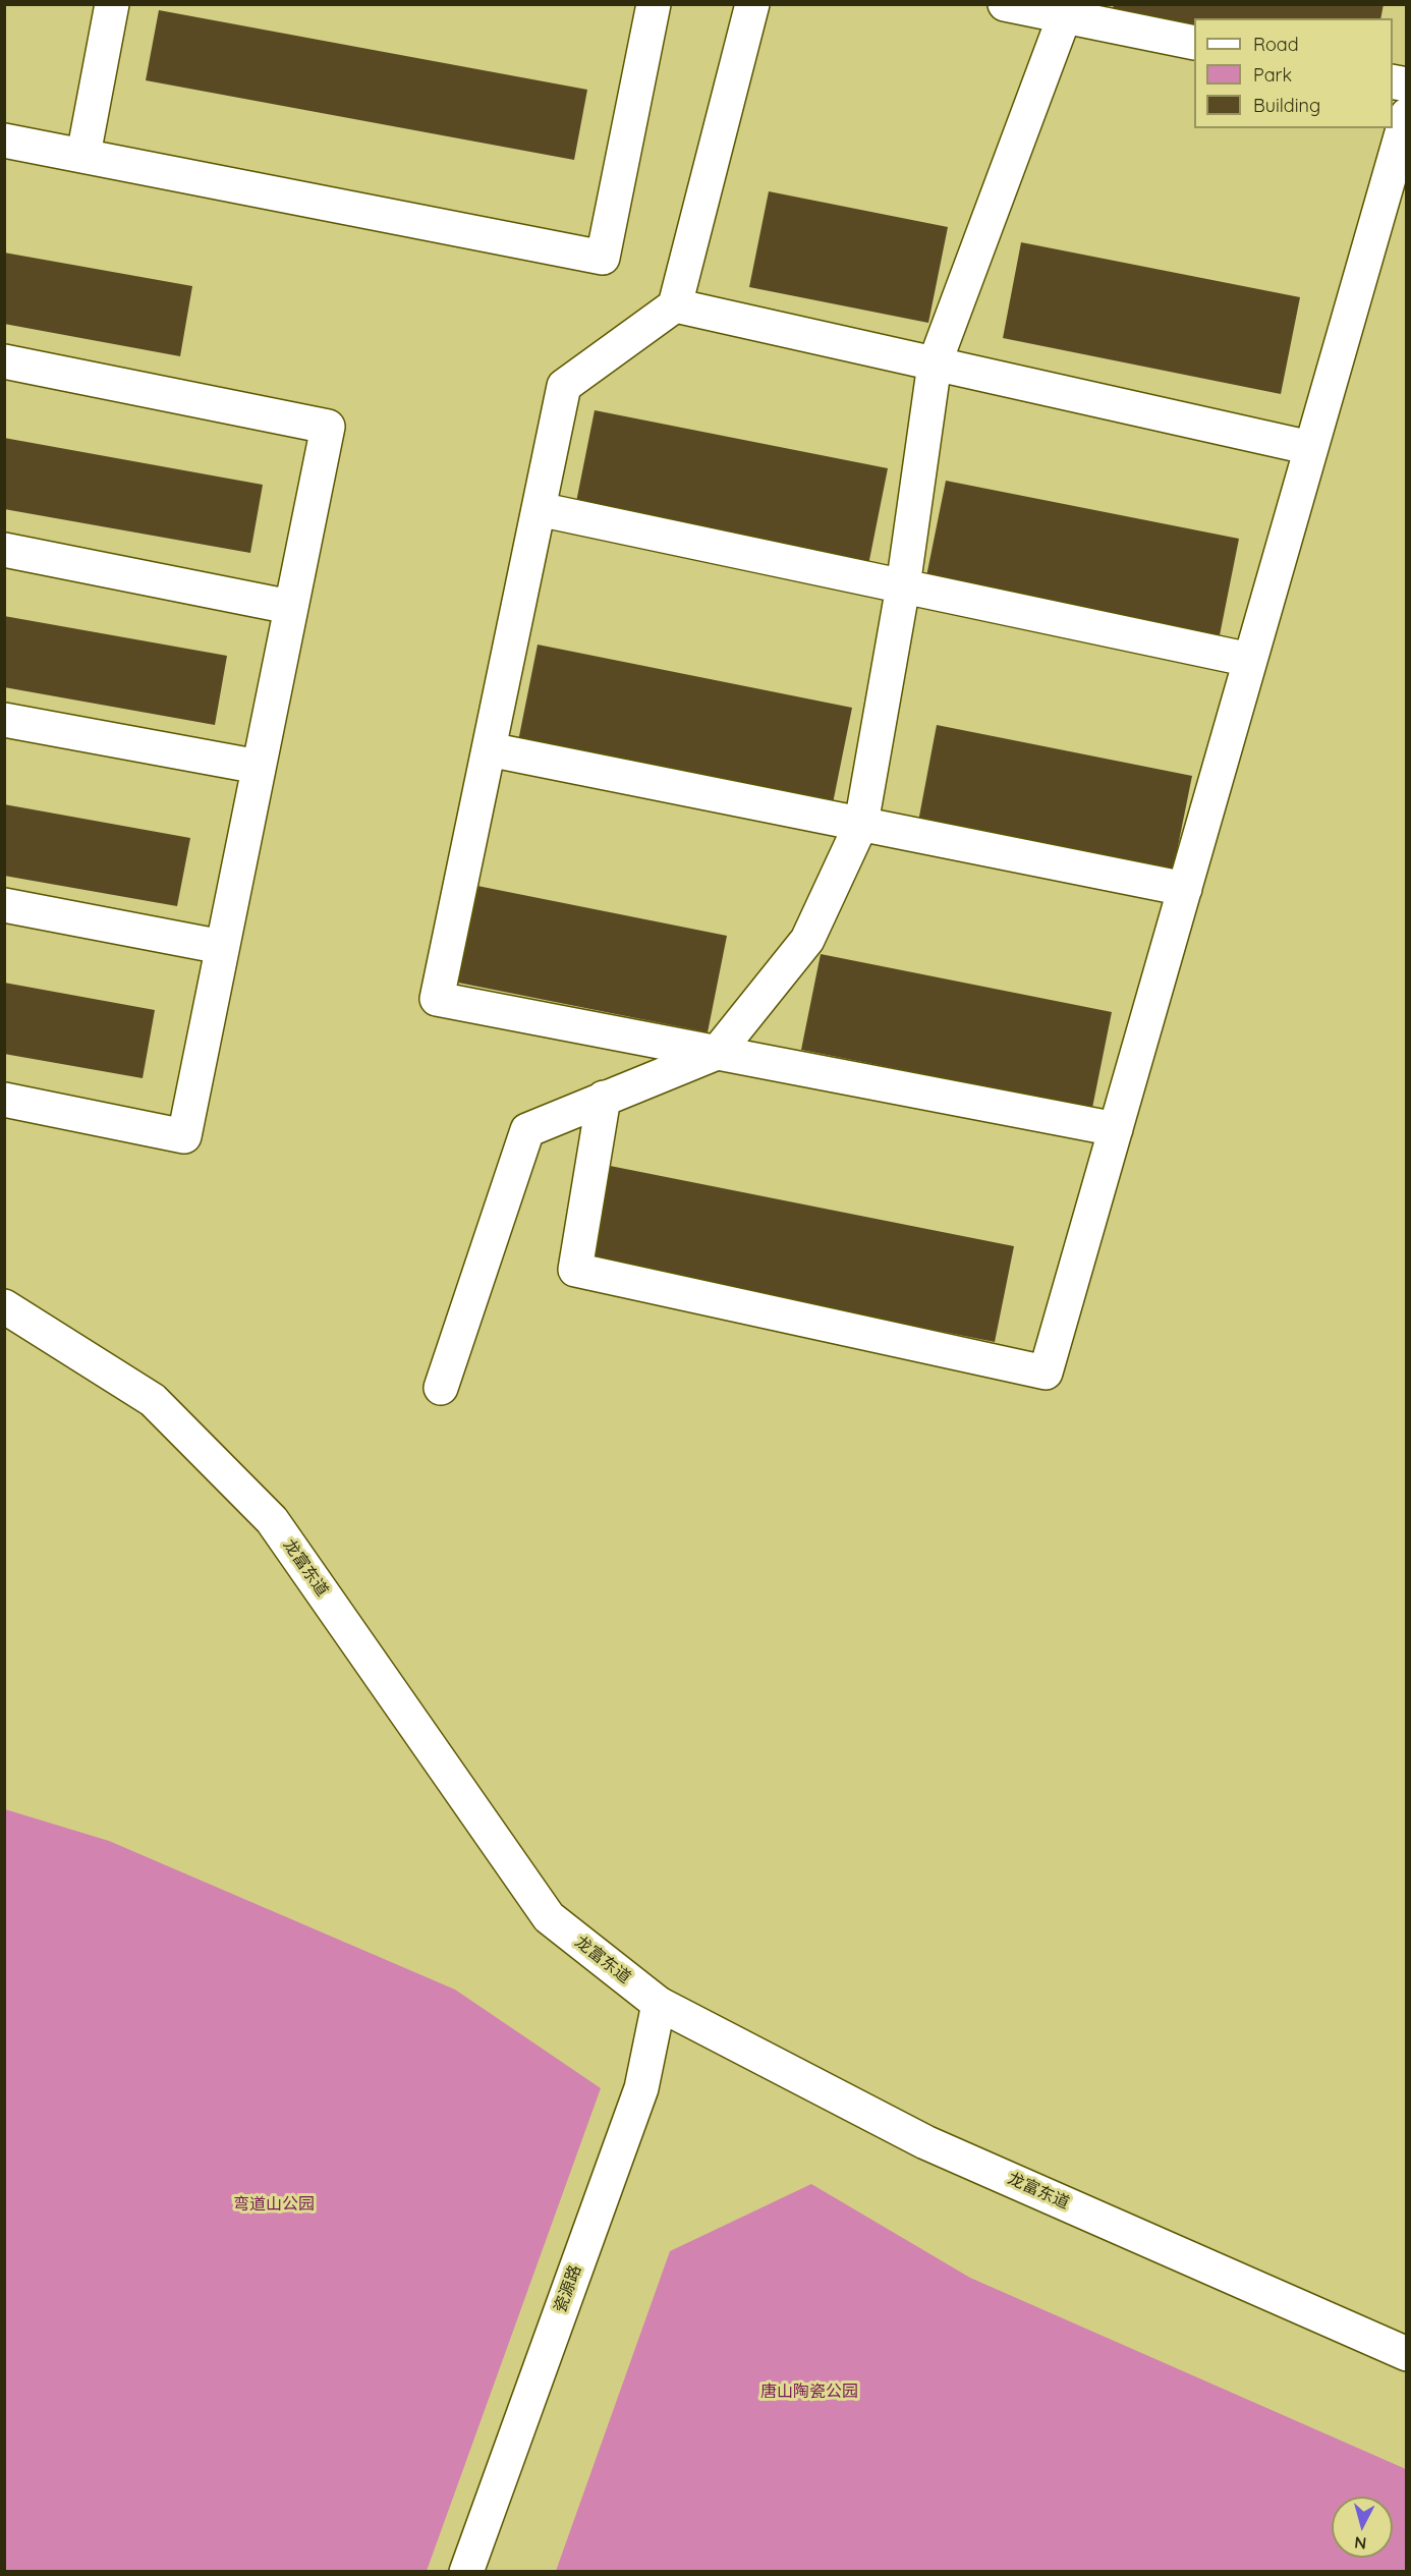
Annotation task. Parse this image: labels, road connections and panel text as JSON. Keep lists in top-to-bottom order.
{
  "streets": {
    "main road": ["龙富东道", "瓷源路"]
  },
  "crossings": [
    ["龙富东道", "瓷源路"]
  ],
  "parks": ["弯道山公园", "唐山陶瓷公园"],
  "legend": ["Road", "Park", "Building"],
  "north": "bottom"
}
